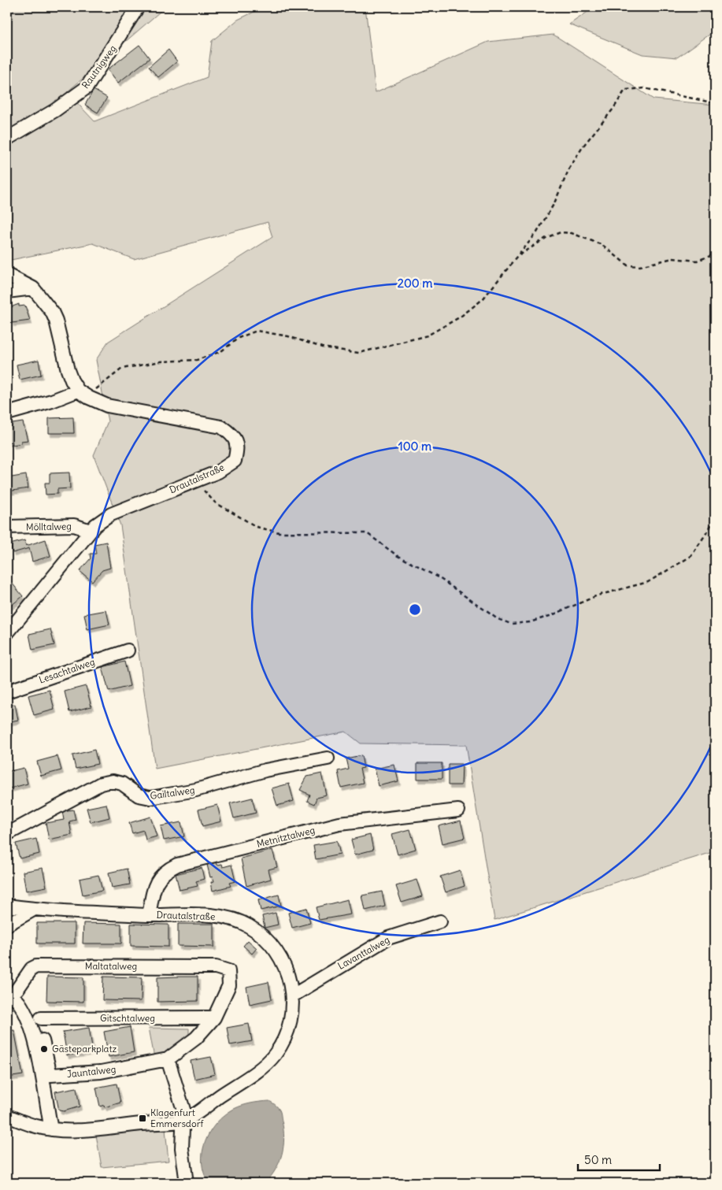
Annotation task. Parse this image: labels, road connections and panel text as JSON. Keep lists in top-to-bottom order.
{
  "streets": {
    "street": [
      "Rautnigweg",
      "Drautalstraße",
      "Mölltalweg",
      "Lesachtalweg",
      "Gailtalweg",
      "Metnitztalweg",
      "Lavanttalweg",
      "Maltatalweg",
      "Gitschtalweg",
      "Jauntalweg"
    ]
  },
  "crossings": [
    ["Drautalstraße", "Mölltalweg"],
    ["Drautalstraße", "Metnitztalweg"],
    ["Drautalstraße", "Lavanttalweg"],
    ["Maltatalweg", "Gitschtalweg"]
  ],
  "places": {
    "other": ["Gästeparkplatz"],
    "transit": ["Klagenfurt Emmersdorf"]
  },
  "scale_bar": "50 m",
  "rings": ["200 m", "100 m"]
}
